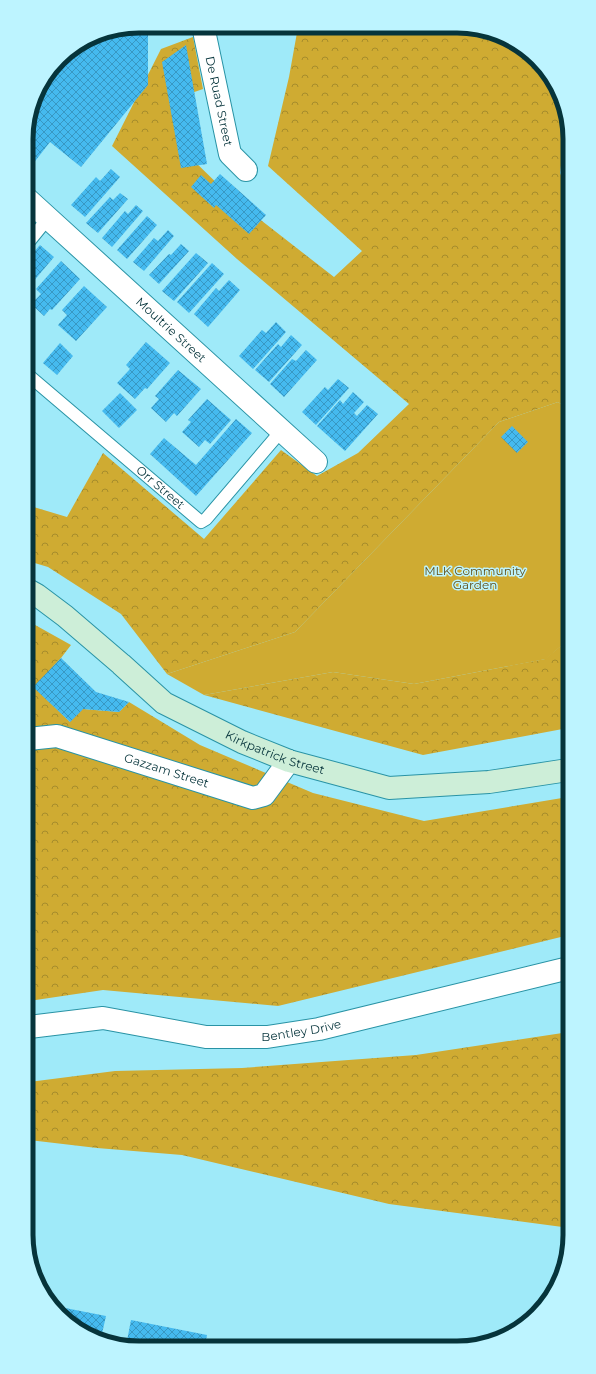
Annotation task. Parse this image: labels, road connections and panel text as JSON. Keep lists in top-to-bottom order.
{
  "streets": {
    "street": [
      "De Ruad Street",
      "Moultrie Street",
      "Kirkpatrick Street",
      "Gazzam Street",
      "Bentley Drive"
    ],
    "lane": ["Orr Street"]
  },
  "crossings": [
    ["Moultrie Street", "Orr Street"],
    ["Kirkpatrick Street", "Gazzam Street"]
  ],
  "parks": ["MLK Community Garden"]
}
